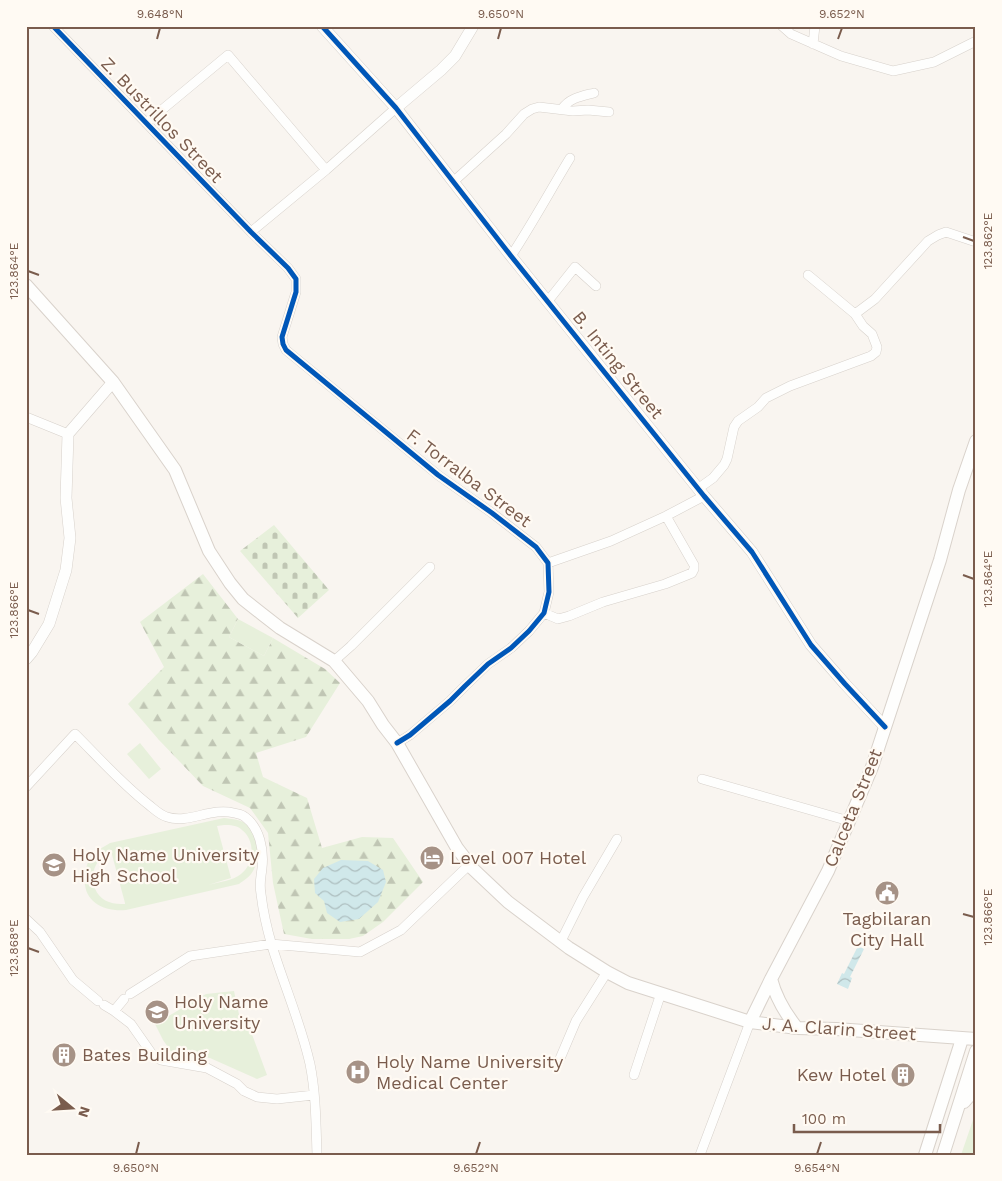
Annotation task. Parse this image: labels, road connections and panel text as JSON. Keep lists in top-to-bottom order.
{
  "streets": {
    "main road": ["Calceta Street", "J. A. Clarin Street"],
    "street": ["Z. Bustrillos Street", "B. Inting Street", "F. Torralba Street"]
  },
  "crossings": [
    ["Z. Bustrillos Street", "F. Torralba Street"],
    ["B. Inting Street", "Calceta Street"],
    ["Calceta Street", "J. A. Clarin Street"]
  ],
  "places": {
    "hotel": ["Level 007 Hotel"],
    "school or university": ["Holy Name University High School", "Holy Name University"],
    "public building": ["Tagbilaran City Hall"],
    "building": ["Bates Building", "Kew Hotel"],
    "hospital": ["Holy Name University Medical Center"]
  },
  "scale_bar": "100 m",
  "north": "right",
  "coordinates": [
    "9.648°N",
    "9.650°N",
    "9.652°N",
    "123.862°E",
    "123.864°E",
    "123.866°E",
    "123.868°E",
    "9.654°N"
  ]
}
